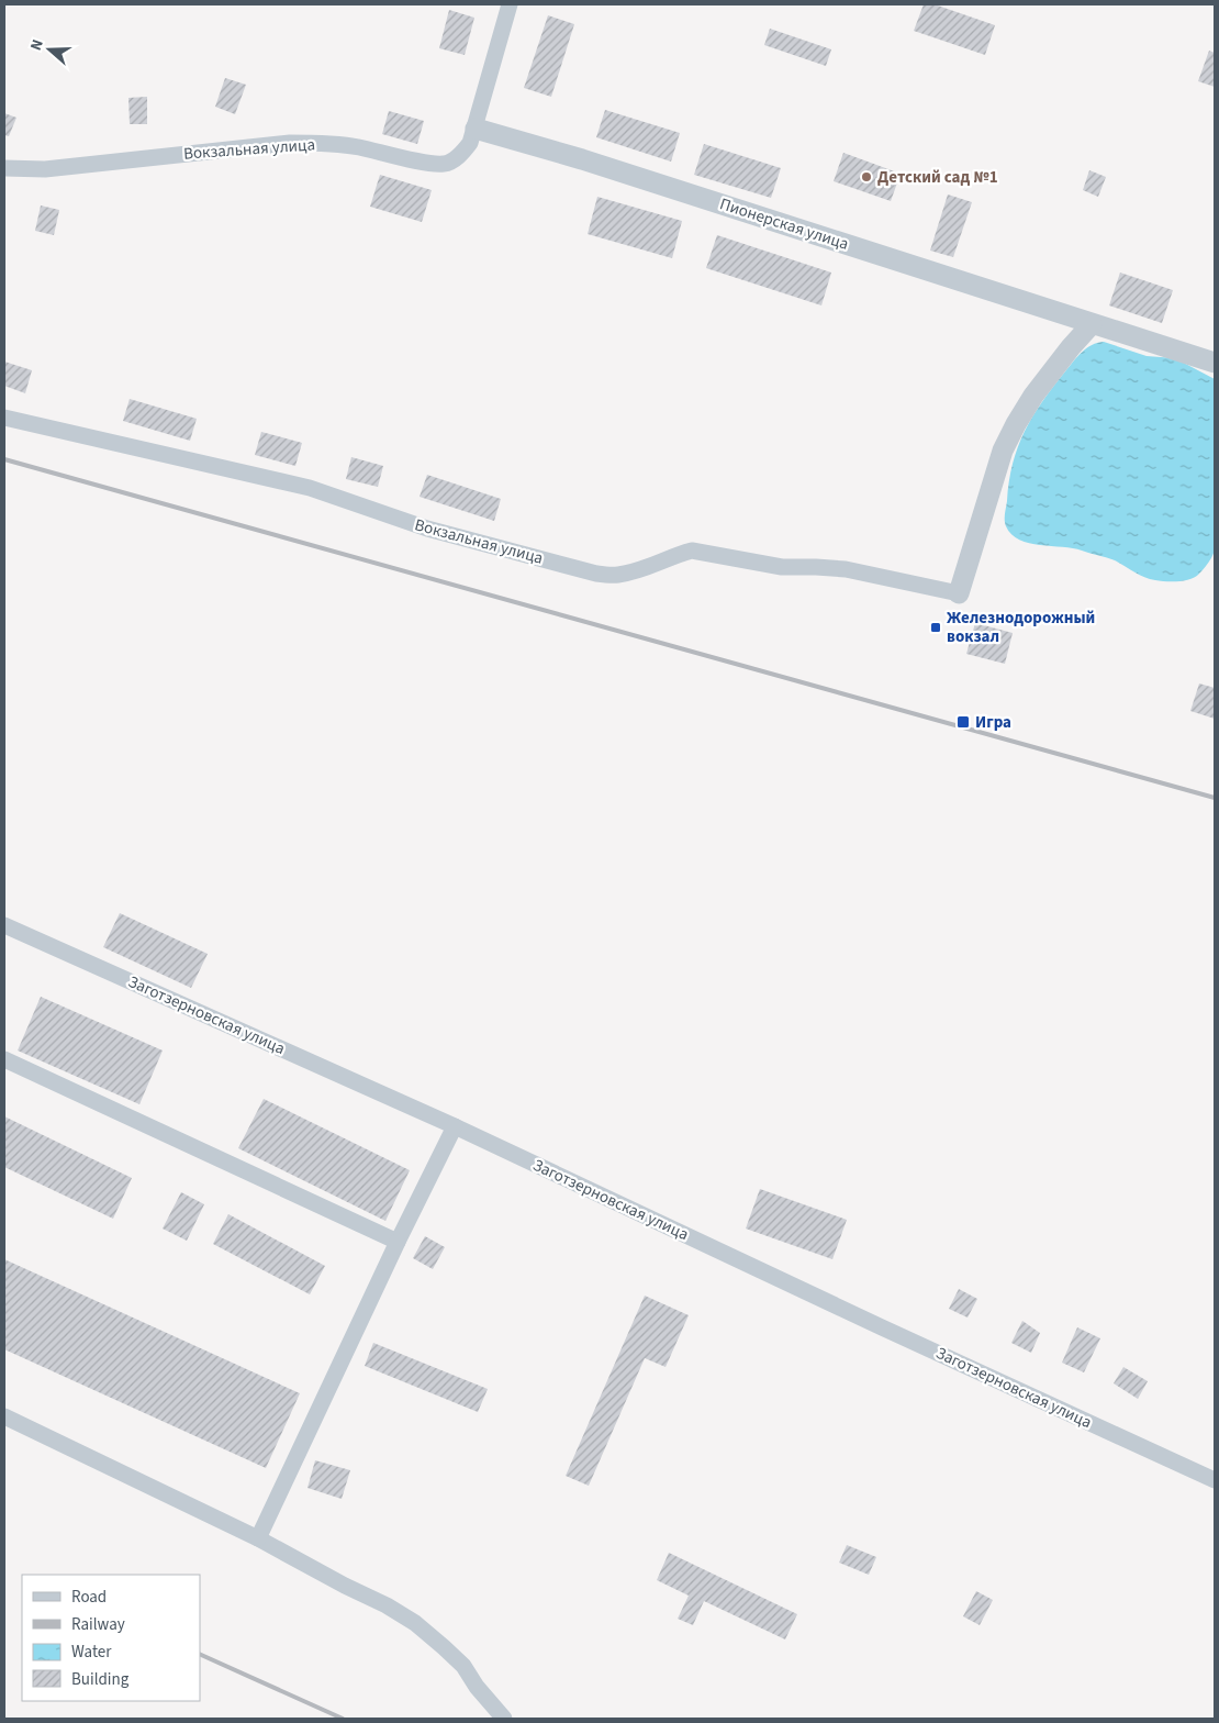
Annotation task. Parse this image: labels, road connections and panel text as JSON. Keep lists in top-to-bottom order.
{
  "streets": {
    "street": ["Вокзальная улица", "Пионерская улица", "Заготзерновская улица"]
  },
  "crossings": [
    ["Вокзальная улица", "Пионерская улица"]
  ],
  "places": {
    "other": ["Детский сад №1"],
    "transit": ["Железнодорожный вокзал", "Игра"]
  },
  "legend": [
    "Road",
    "Railway",
    "Water",
    "Building"
  ],
  "north": "left"
}
